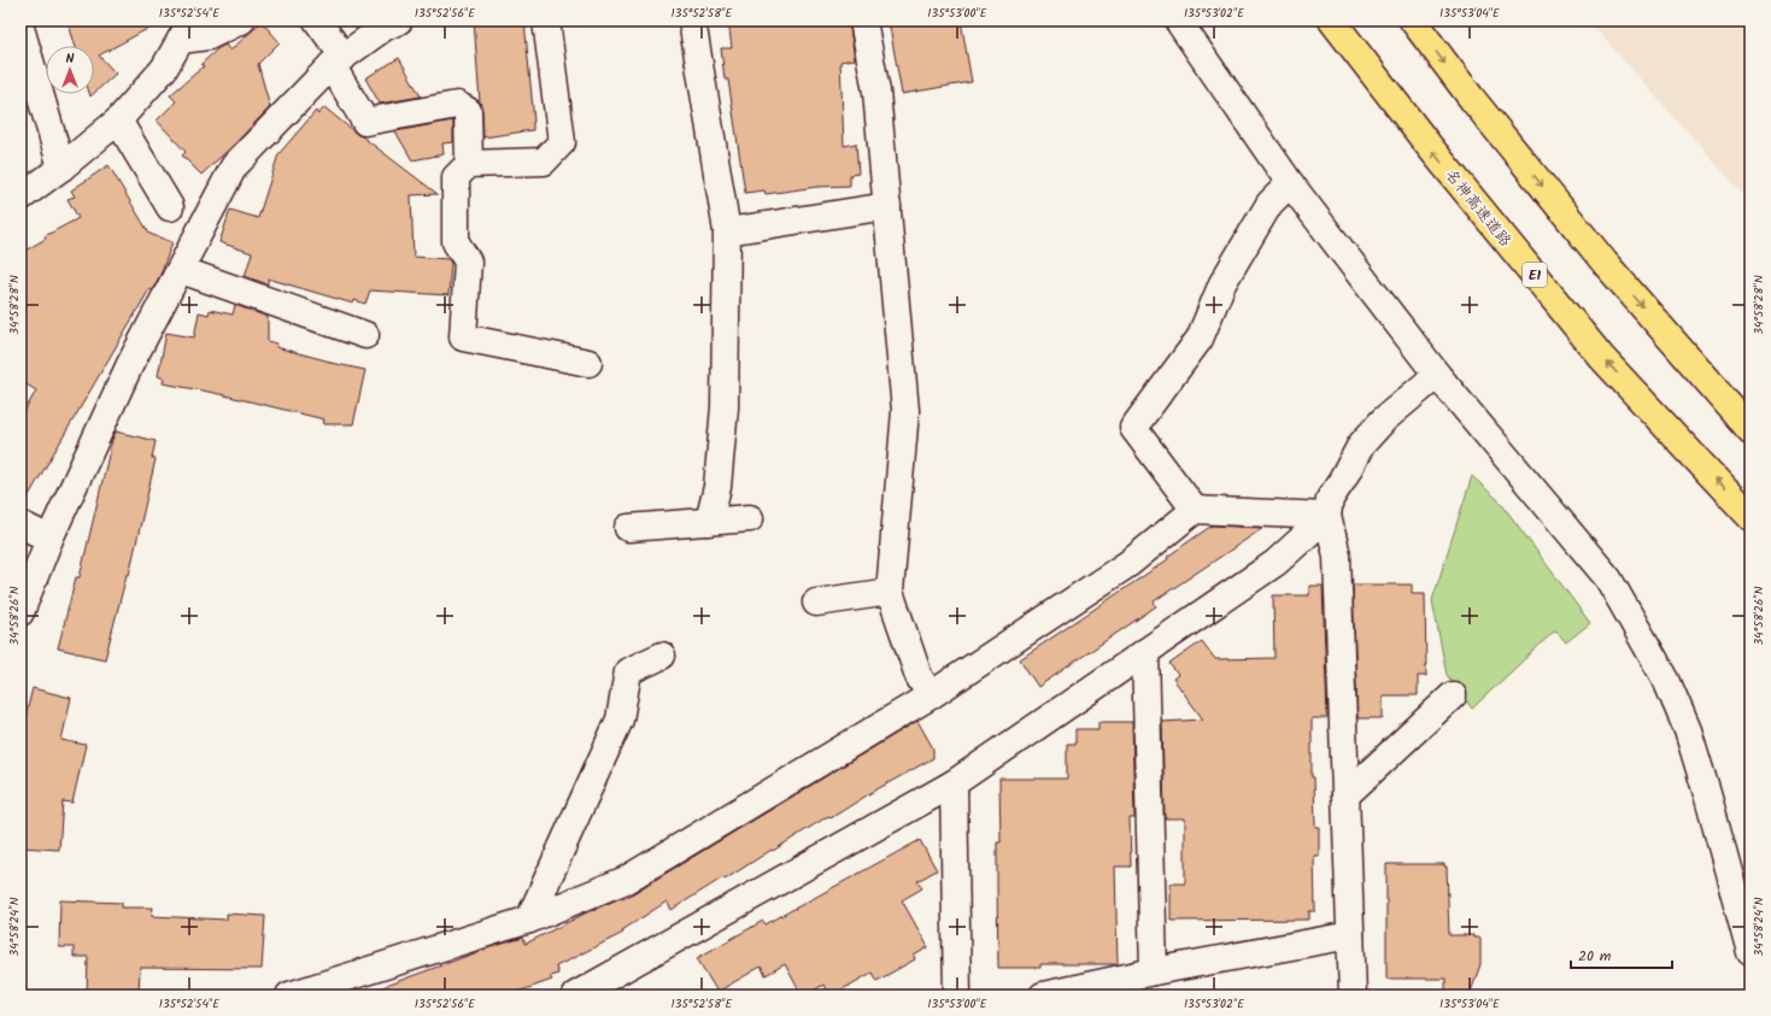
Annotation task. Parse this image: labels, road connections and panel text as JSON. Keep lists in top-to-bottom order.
{
  "streets": {
    "highway": ["名神高速道路", "E1"]
  },
  "scale_bar": "20 m",
  "north": "top",
  "coordinates": [
    "135°52'54\"E",
    "135°52'56\"E",
    "135°52'58\"E",
    "135°53'00\"E",
    "135°53'02\"E",
    "135°53'04\"E",
    "34°58'28\"N",
    "34°58'26\"N",
    "34°58'24\"N"
  ]
}
